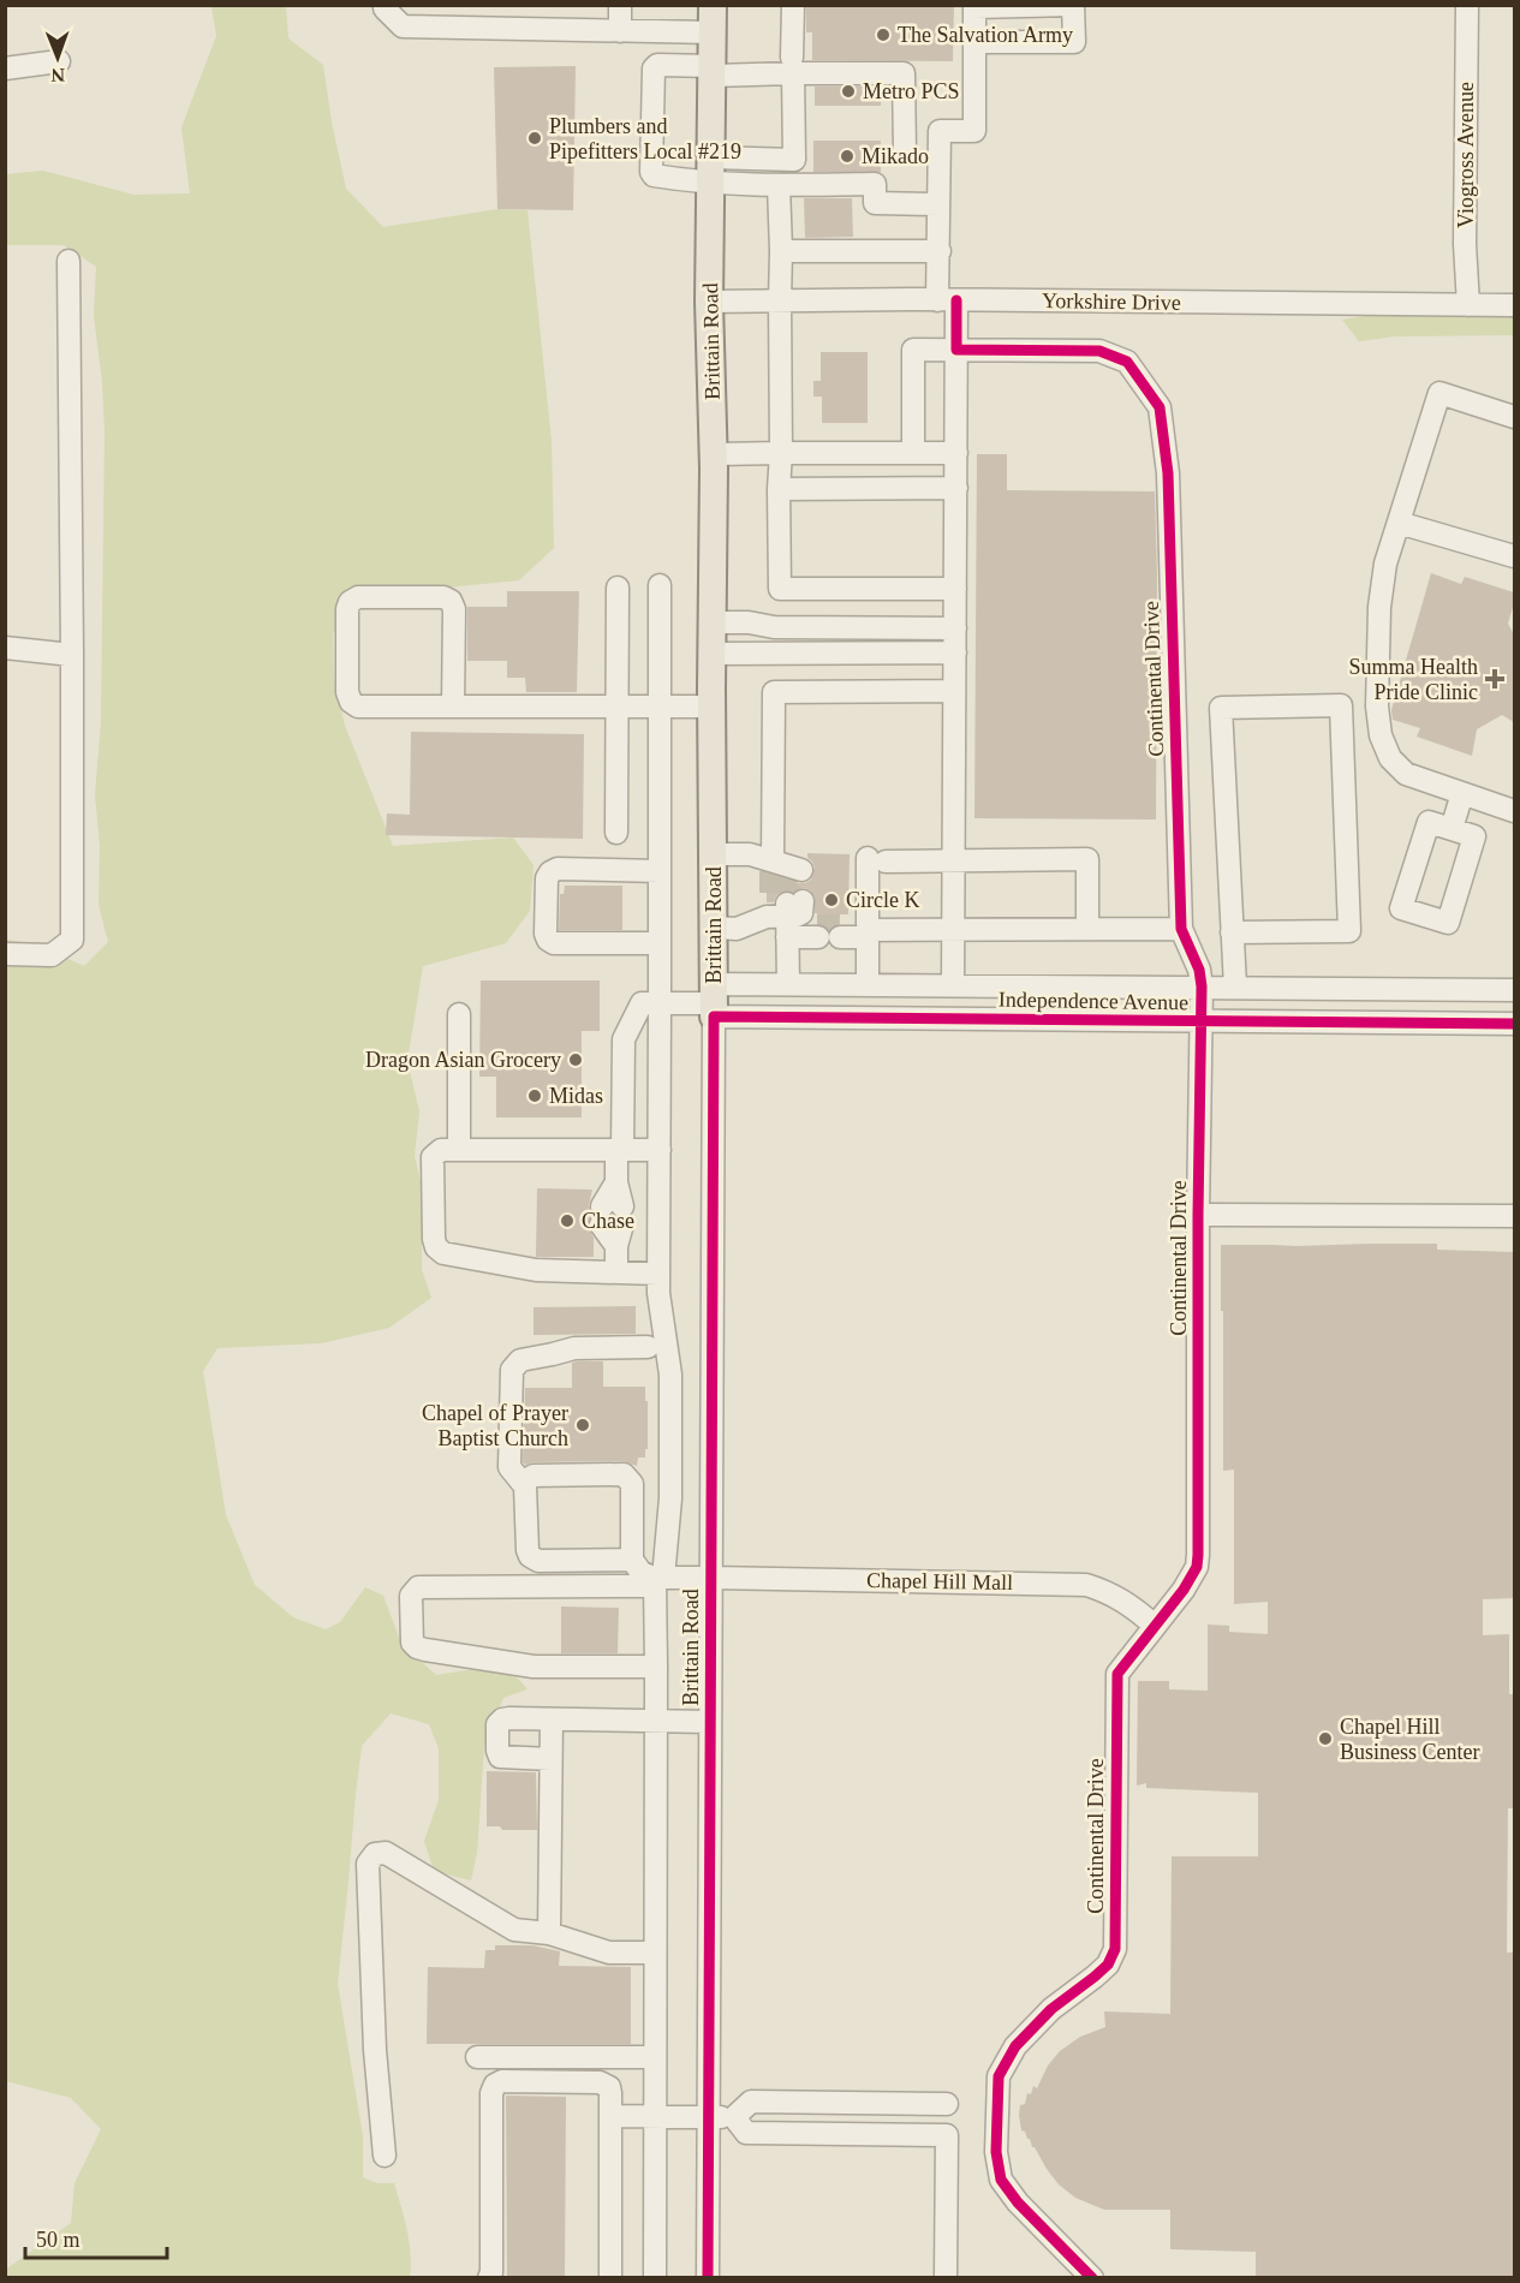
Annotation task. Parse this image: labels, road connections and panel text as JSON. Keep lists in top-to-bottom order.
{
  "streets": {
    "main road": ["Brittain Road"],
    "street": [
      "Viogross Avenue",
      "Yorkshire Drive",
      "Continental Drive",
      "Independence Avenue",
      "Chapel Hill Mall"
    ]
  },
  "crossings": [
    ["Viogross Avenue", "Yorkshire Drive"],
    ["Yorkshire Drive", "Brittain Road"],
    ["Brittain Road", "Independence Avenue"],
    ["Brittain Road", "Chapel Hill Mall"],
    ["Continental Drive", "Independence Avenue"],
    ["Continental Drive", "Chapel Hill Mall"]
  ],
  "places": {
    "other": [
      "The Salvation Army",
      "Metro PCS",
      "Plumbers and Pipefitters Local #219",
      "Mikado",
      "Circle K",
      "Dragon Asian Grocery",
      "Midas",
      "Chase",
      "Chapel of Prayer Baptist Church",
      "Chapel Hill Business Center"
    ],
    "health": ["Summa Health Pride Clinic"]
  },
  "scale_bar": "50 m",
  "north": "bottom"
}
